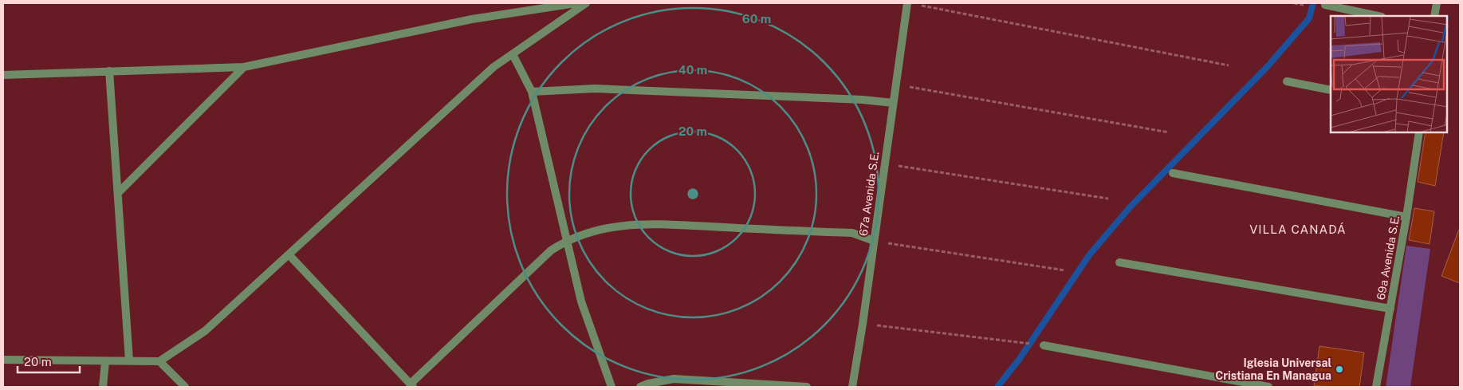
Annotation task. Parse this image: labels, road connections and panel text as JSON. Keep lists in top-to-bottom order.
{
  "streets": {
    "street": ["67a Avenida S.E.", "69a Avenida S.E."]
  },
  "districts": ["VILLA CANADÁ"],
  "places": ["Iglesia Universal Cristiana En Managua"],
  "scale_bar": "20 m",
  "rings": ["60 m", "40 m", "20 m"]
}
